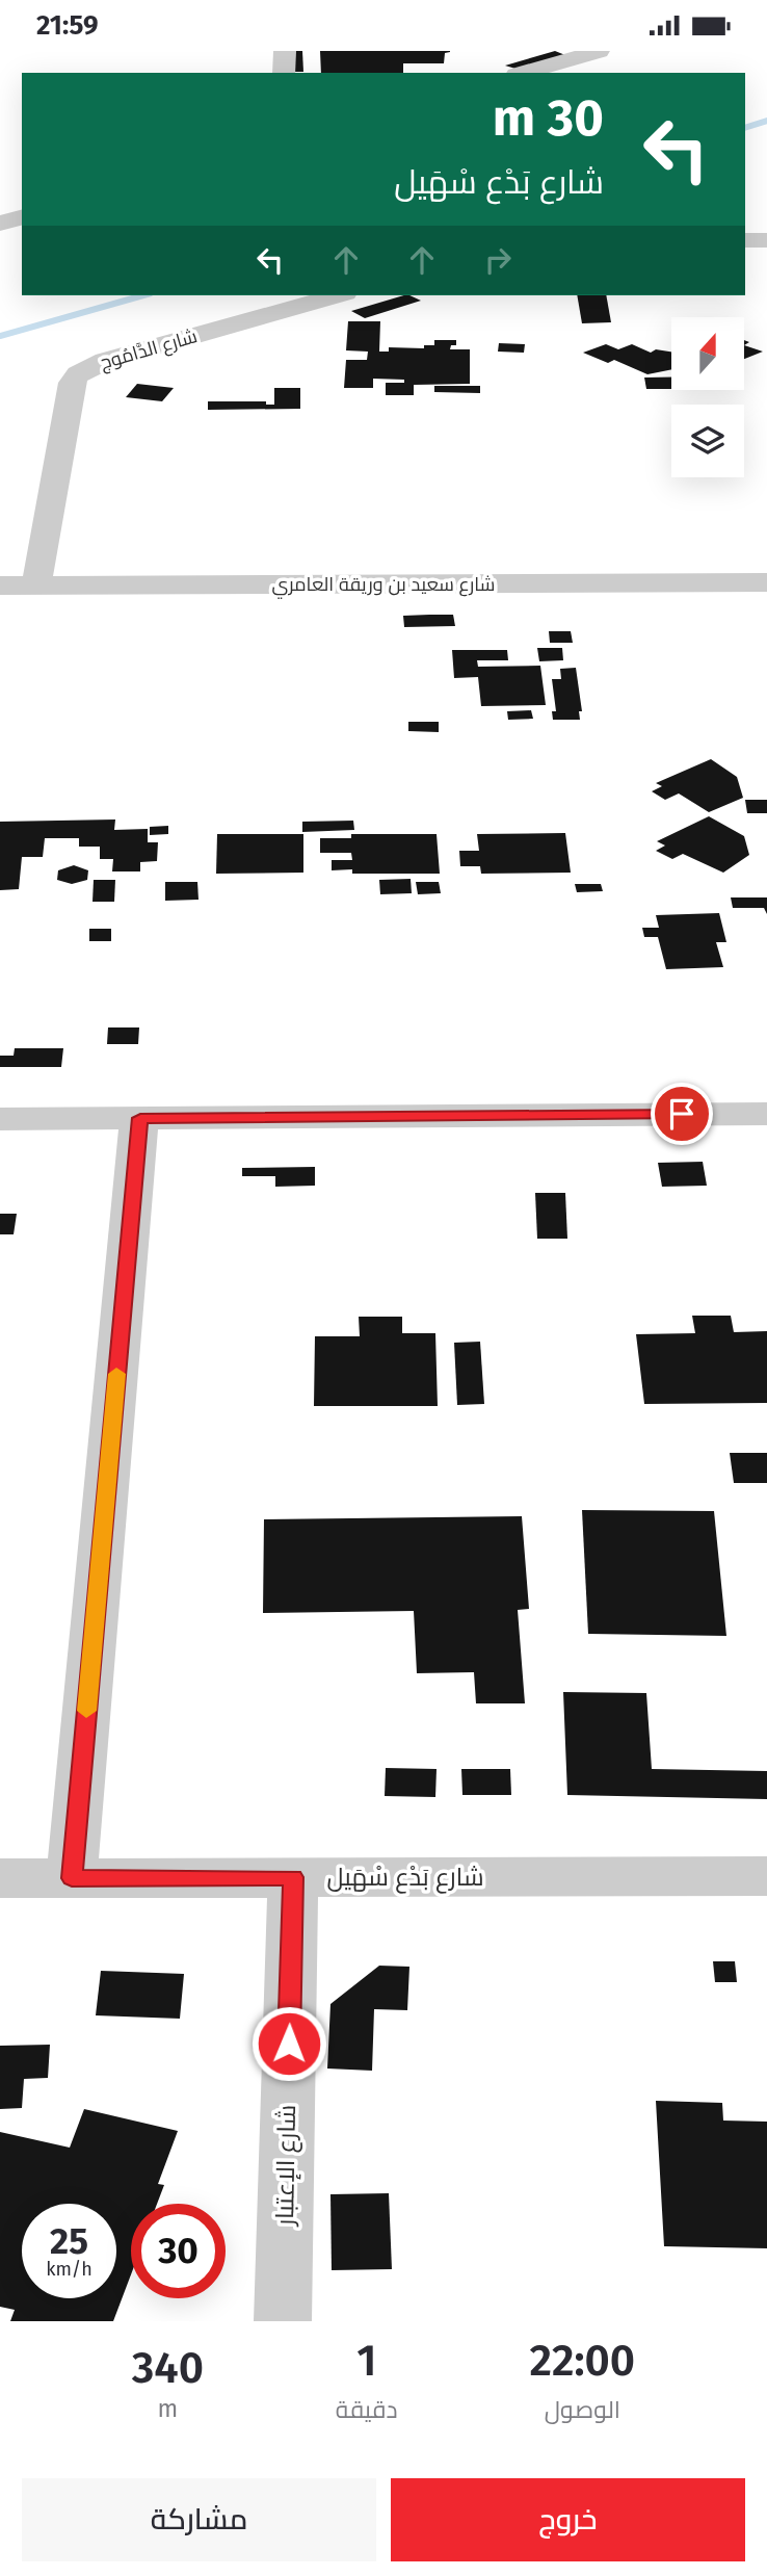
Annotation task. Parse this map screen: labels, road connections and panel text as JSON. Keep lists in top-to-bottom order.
{
  "streets": {
    "street": [
      "شارع الدَّامُوج",
      "شارع سعيد بن وريقة العامري",
      "شارع بَدْع سْهَيل",
      "شارع الإعتبار"
    ]
  },
  "crossings": [
    ["شارع الدَّامُوج", "شارع سعيد بن وريقة العامري"],
    ["شارع بَدْع سْهَيل", "شارع الإعتبار"]
  ],
  "north": "top",
  "page": {
    "status": "21:59",
    "turn": ["30 m", "شارع بَدْع سْهَيل"],
    "speed": "25 km/h",
    "limit": "30",
    "eta": [
      "22:00",
      "الوصول",
      "1",
      "دقيقة",
      "340",
      "m"
    ],
    "buttons": ["خروج", "مشاركة"]
  }
}
